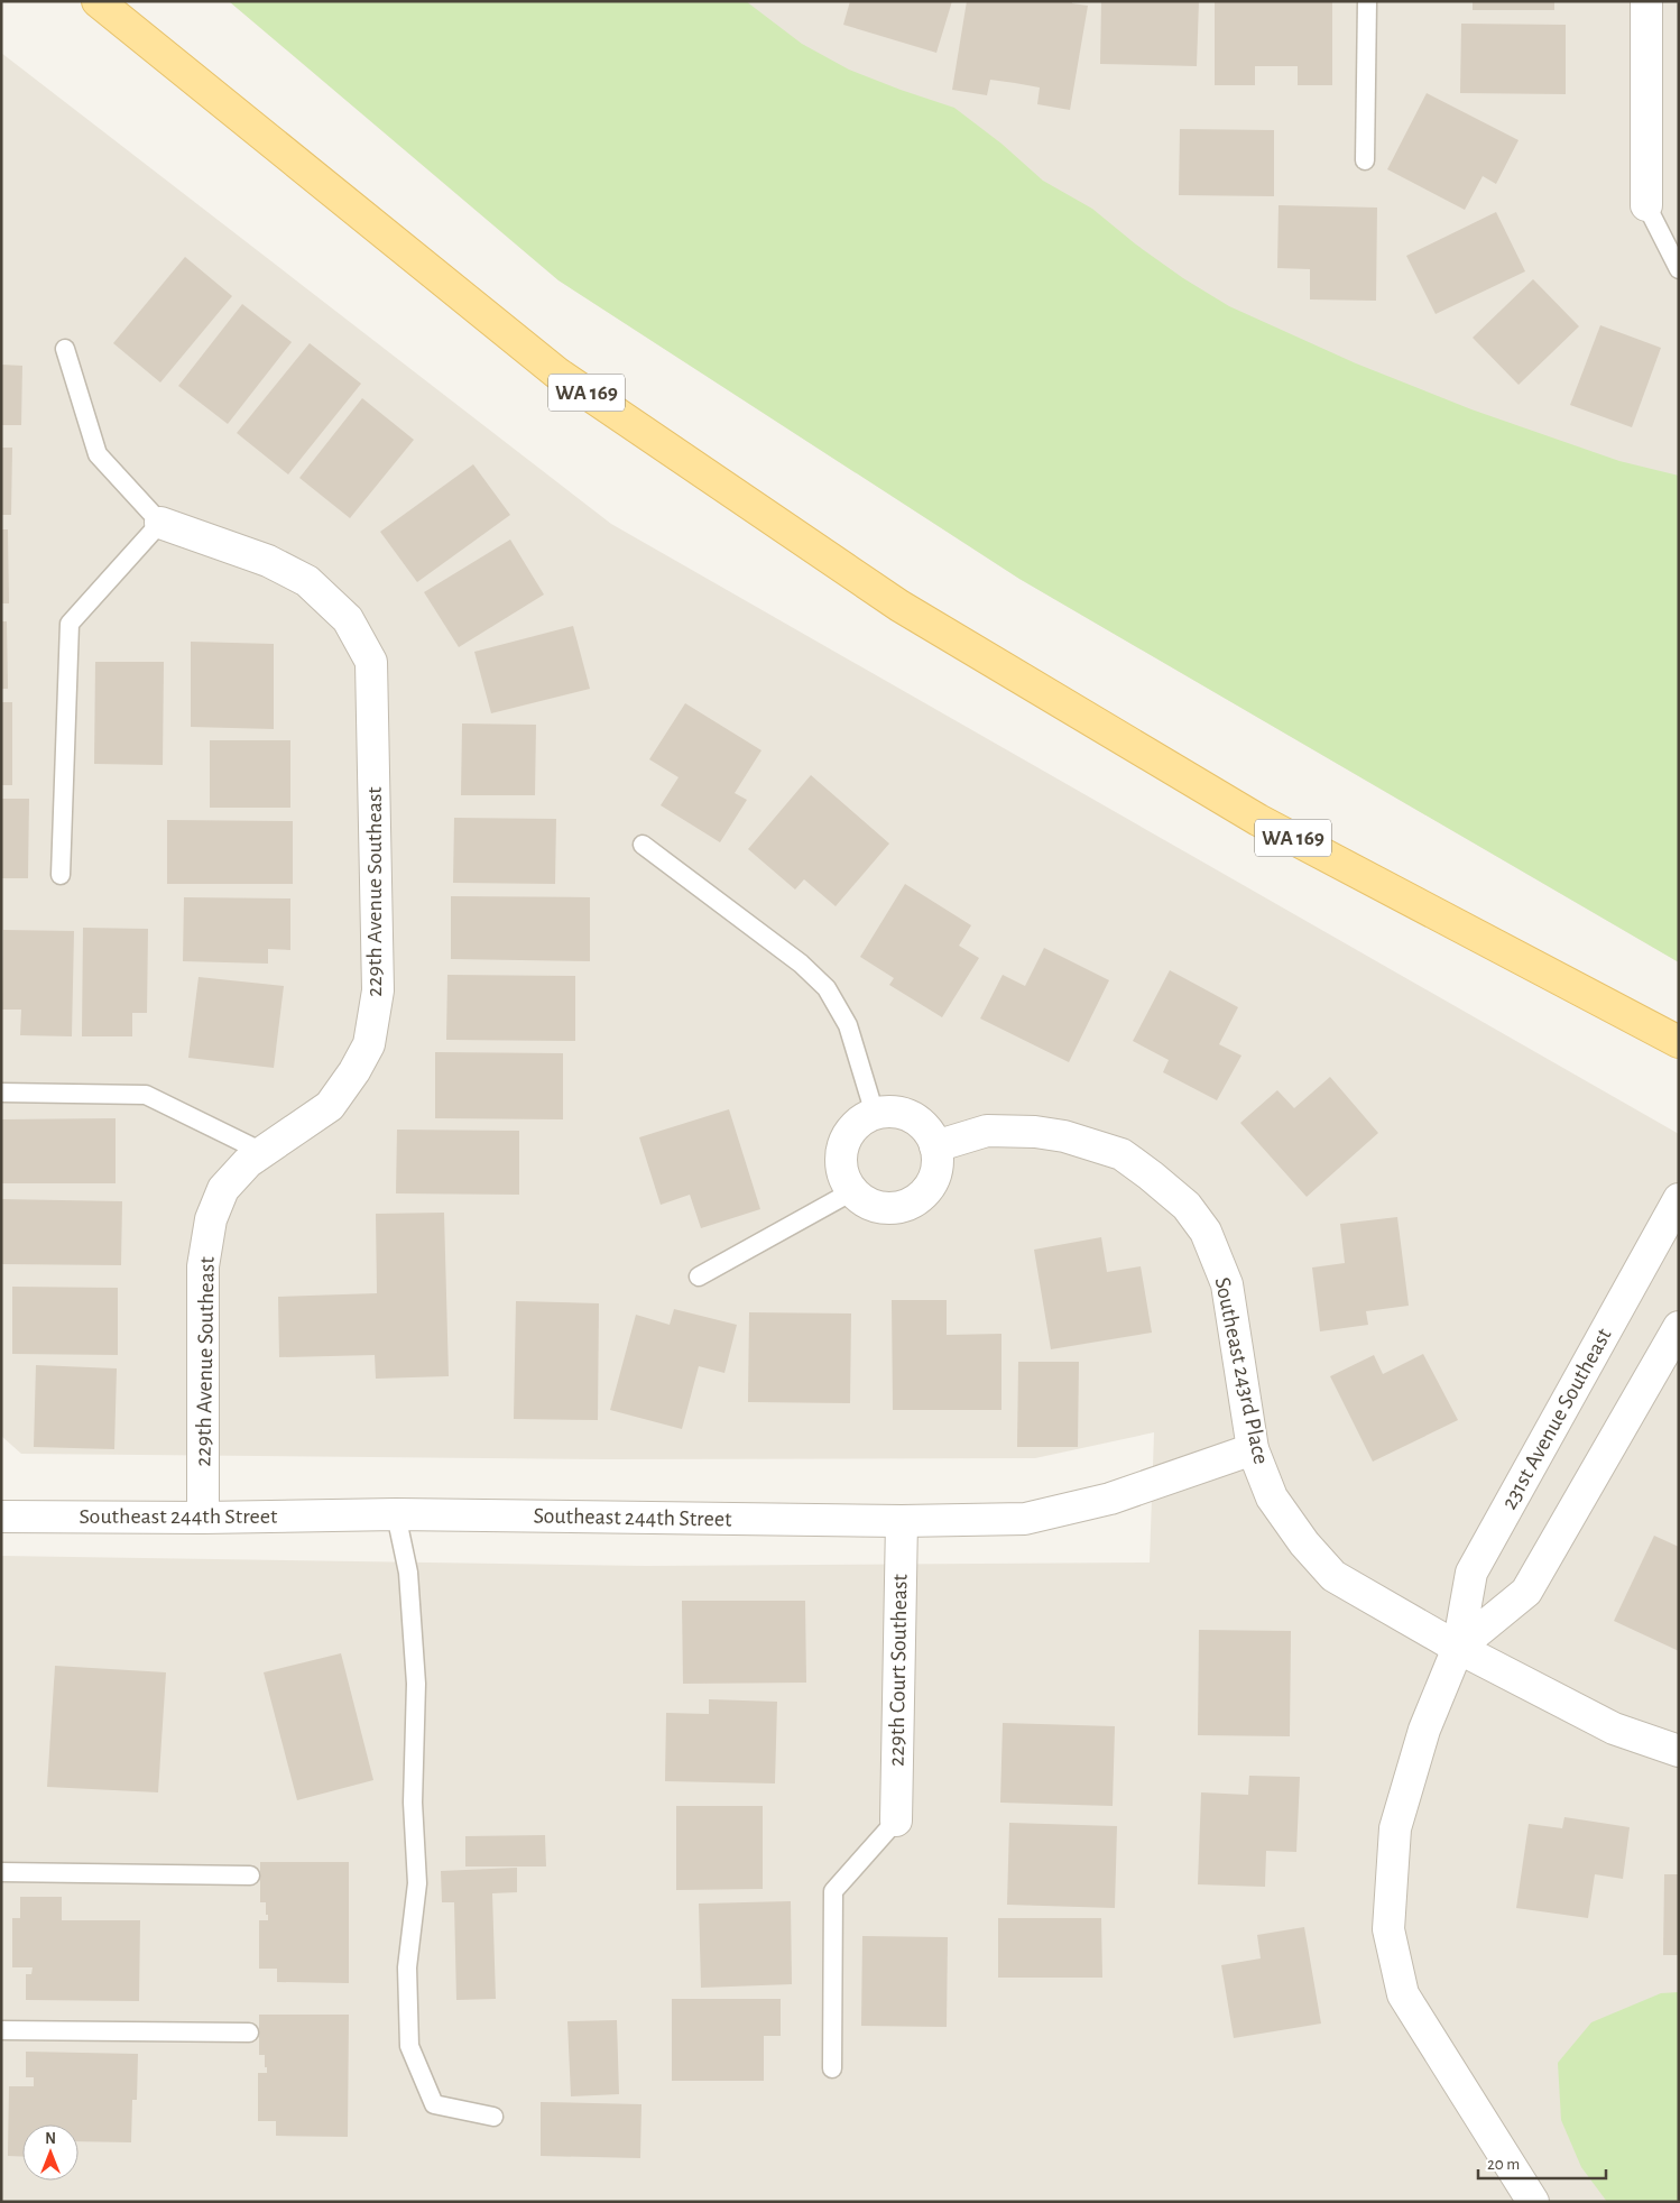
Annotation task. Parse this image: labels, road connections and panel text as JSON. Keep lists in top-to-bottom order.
{
  "streets": {
    "main road": ["WA 169"],
    "street": [
      "229th Avenue Southeast",
      "Southeast 243rd Place",
      "231st Avenue Southeast",
      "Southeast 244th Street",
      "229th Court Southeast"
    ]
  },
  "crossings": [
    ["229th Avenue Southeast", "Southeast 244th Street"],
    ["Southeast 243rd Place", "231st Avenue Southeast"],
    ["Southeast 243rd Place", "Southeast 244th Street"],
    ["Southeast 244th Street", "229th Court Southeast"]
  ],
  "scale_bar": "20 m",
  "north": "top"
}
